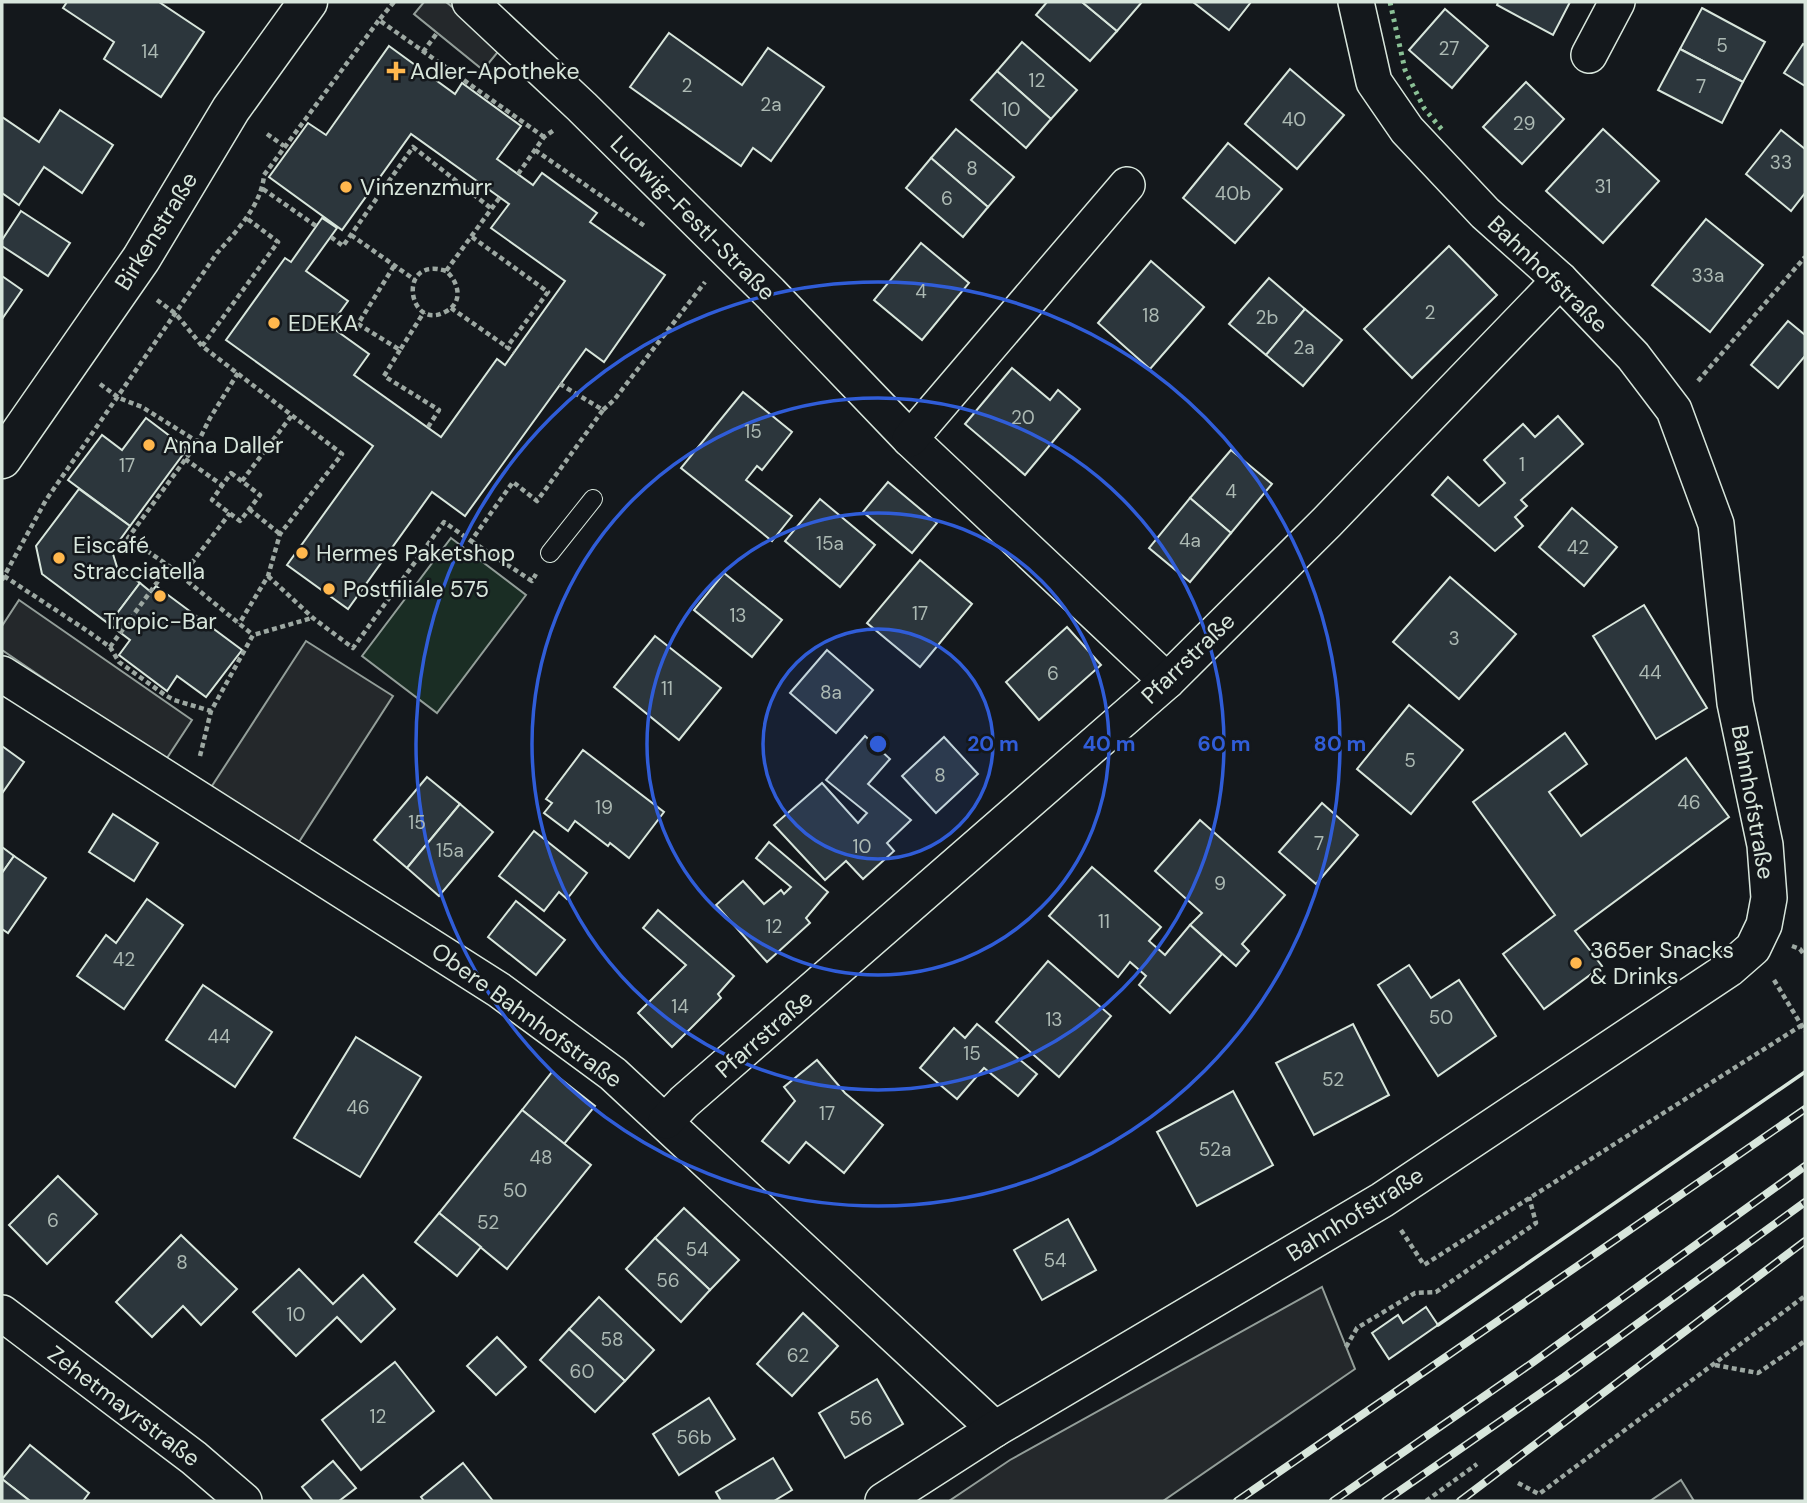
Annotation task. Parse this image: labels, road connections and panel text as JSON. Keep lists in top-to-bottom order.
{
  "streets": {
    "street": [
      "Ludwig-Festl-Straße",
      "Birkenstraße",
      "Bahnhofstraße",
      "Pfarrstraße",
      "Obere Bahnhofstraße",
      "Zehetmayrstraße"
    ]
  },
  "crossings": [
    ["Ludwig-Festl-Straße", "Pfarrstraße"],
    ["Bahnhofstraße", "Pfarrstraße"],
    ["Bahnhofstraße", "Obere Bahnhofstraße"],
    ["Pfarrstraße", "Obere Bahnhofstraße"]
  ],
  "places": {
    "health": ["Adler-Apotheke"],
    "other": [
      "Vinzenzmurr",
      "EDEKA",
      "Anna Daller",
      "Hermes Paketshop",
      "Eiscafé Stracciatella",
      "Postfiliale 575",
      "Tropic-Bar",
      "365er Snacks & Drinks"
    ]
  },
  "house_numbers": [
    "5",
    "27",
    "14",
    "12",
    "2",
    "7",
    "2a",
    "10",
    "40",
    "29",
    "33",
    "8",
    "31",
    "40b",
    "6",
    "33a",
    "4",
    "2",
    "18",
    "2b",
    "2a",
    "20",
    "15",
    "1",
    "17",
    "4",
    "4a",
    "15a",
    "42",
    "17",
    "13",
    "3",
    "44",
    "6",
    "11",
    "8a",
    "5",
    "8",
    "46",
    "19",
    "15",
    "7",
    "10",
    "15a",
    "9",
    "11",
    "12",
    "42",
    "14",
    "50",
    "13",
    "44",
    "15",
    "52",
    "46",
    "17",
    "52a",
    "48",
    "50",
    "6",
    "52",
    "54",
    "54",
    "8",
    "56",
    "10",
    "58",
    "62",
    "60",
    "12",
    "56",
    "56b"
  ],
  "rings": [
    "20 m",
    "40 m",
    "60 m",
    "80 m"
  ]
}
